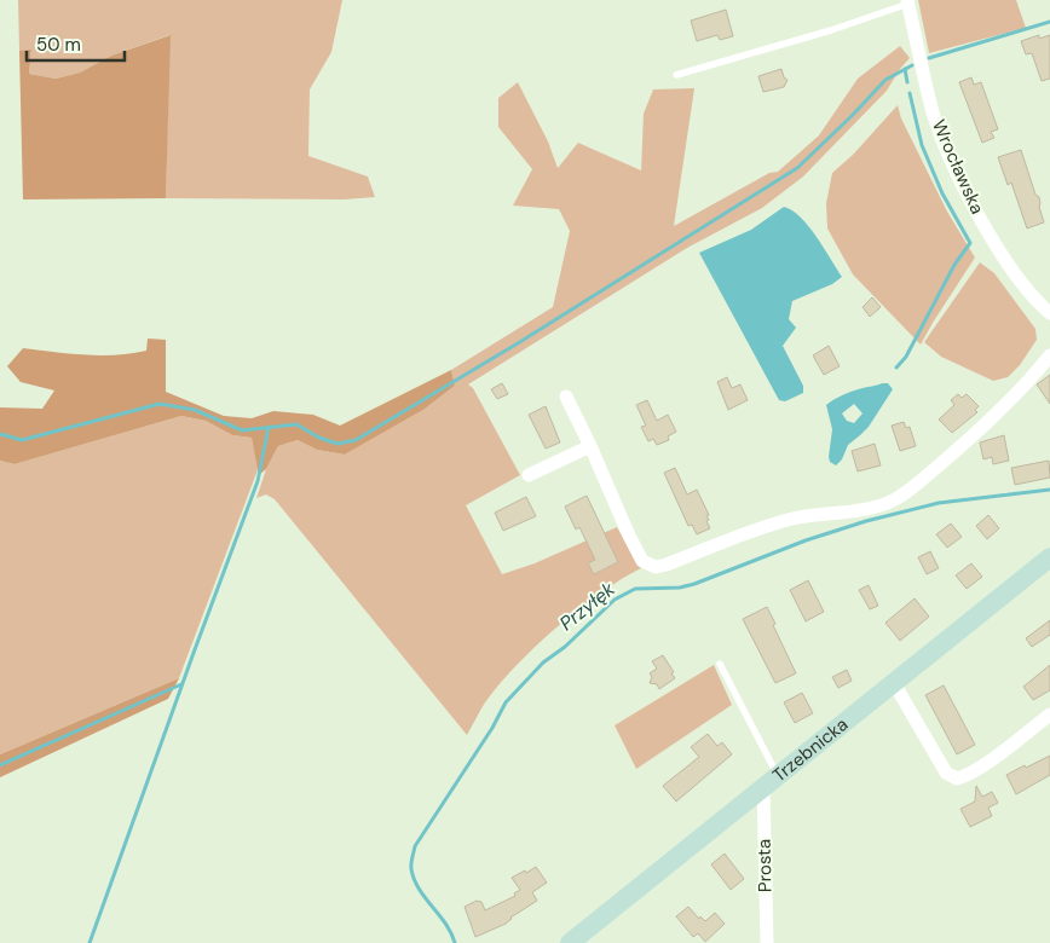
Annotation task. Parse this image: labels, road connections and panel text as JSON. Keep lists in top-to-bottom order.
{
  "streets": {
    "street": ["Wrocławska", "Trzebnicka", "Prosta"]
  },
  "crossings": [
    ["Trzebnicka", "Prosta"]
  ],
  "water": ["Przyłęk"],
  "scale_bar": "50 m"
}
